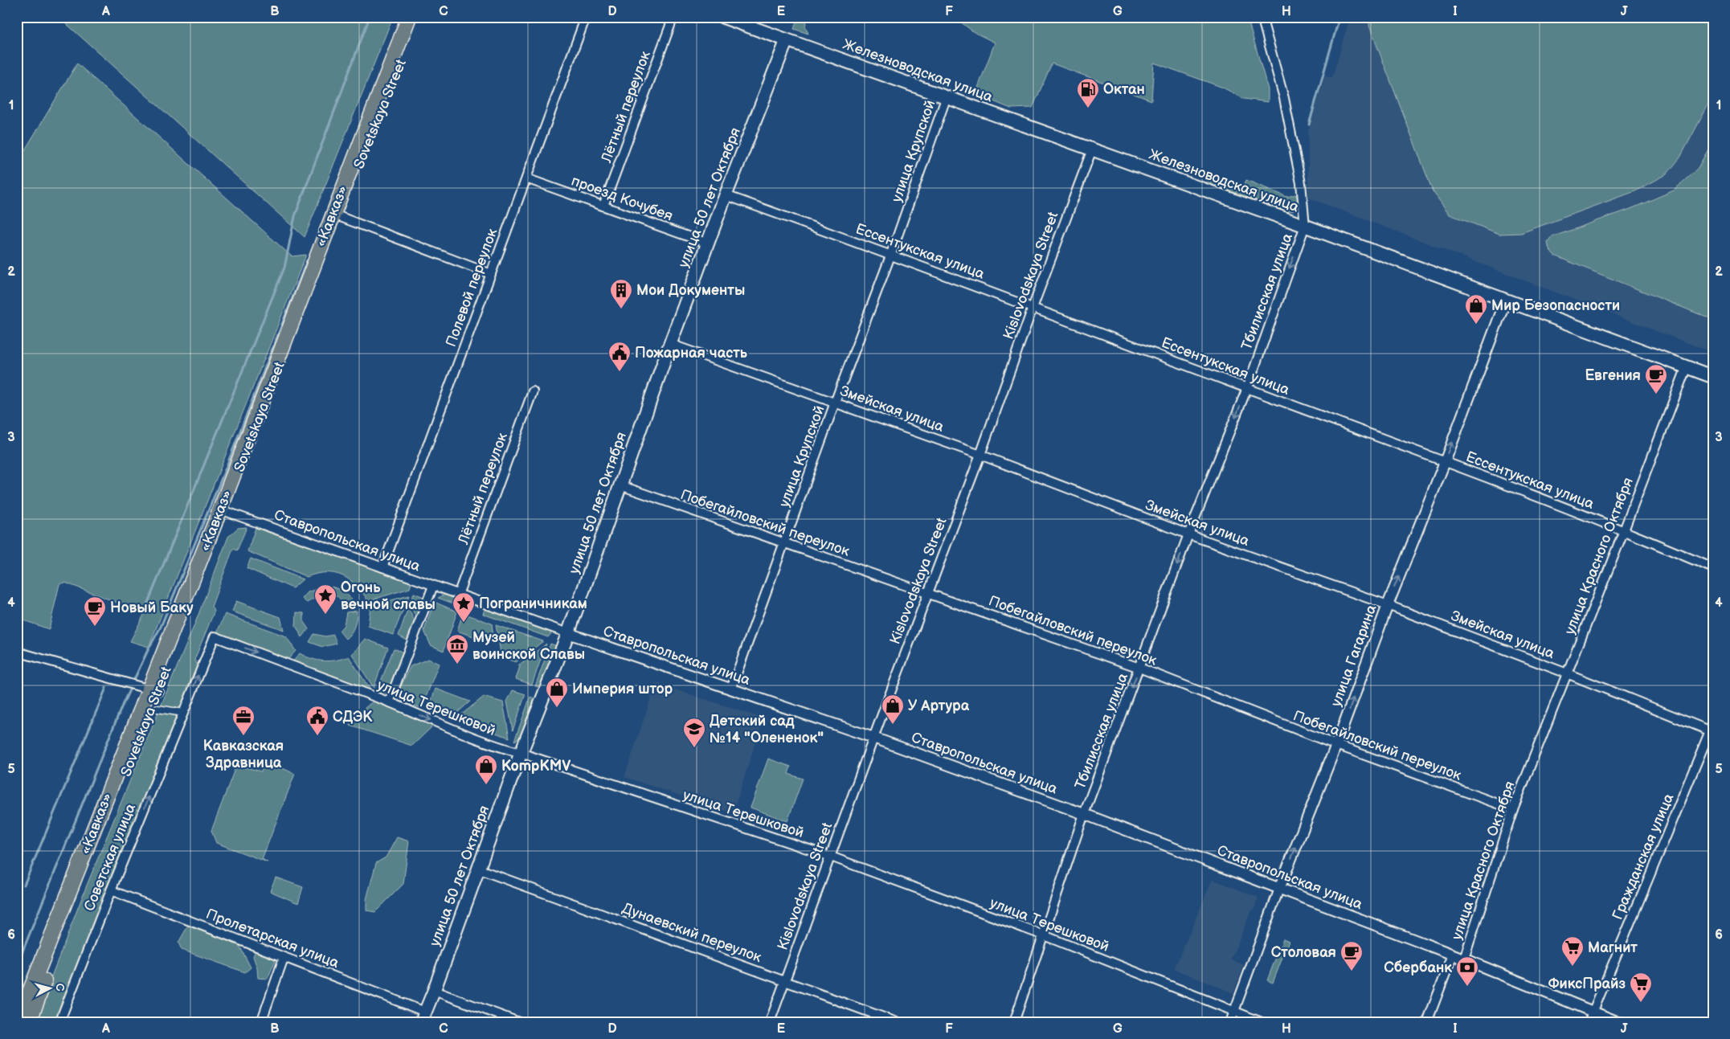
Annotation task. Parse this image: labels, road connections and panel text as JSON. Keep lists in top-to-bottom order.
{
  "streets": {
    "highway": ["Sovetskaya Street", "«Кавказ»"],
    "main road": ["Железноводская улица", "улица 50 лет Октября"],
    "street": [
      "Лётный переулок",
      "улица Крупской",
      "проезд Кочубея",
      "Ессентукская улица",
      "Kislovodskaya Street",
      "Полевой переулок",
      "Тбилисская улица",
      "Змейская улица",
      "Побегайловский переулок",
      "Ставропольская улица",
      "улица Красного Октября",
      "улица Гагарина",
      "улица Терешковой",
      "Гражданская улица",
      "Советская улица",
      "Дунаевский переулок",
      "Пролетарская улица"
    ]
  },
  "crossings": [
    ["Железноводская улица", "улица Крупской"],
    ["Железноводская улица", "улица 50 лет Октября"],
    ["Железноводская улица", "Kislovodskaya Street"],
    ["Железноводская улица", "Тбилисская улица"],
    ["Железноводская улица", "улица Красного Октября"],
    ["Железноводская улица", "улица Гагарина"],
    ["Лётный переулок", "проезд Кочубея"],
    ["Лётный переулок", "Ставропольская улица"],
    ["Sovetskaya Street", "«Кавказ»"],
    ["Sovetskaya Street", "Ставропольская улица"],
    ["улица Крупской", "Ессентукская улица"],
    ["улица Крупской", "Змейская улица"],
    ["улица Крупской", "Побегайловский переулок"],
    ["улица Крупской", "Ставропольская улица"],
    ["улица 50 лет Октября", "проезд Кочубея"],
    ["улица 50 лет Октября", "Ессентукская улица"],
    ["улица 50 лет Октября", "Змейская улица"],
    ["улица 50 лет Октября", "Побегайловский переулок"],
    ["улица 50 лет Октября", "Ставропольская улица"],
    ["улица 50 лет Октября", "улица Терешковой"],
    ["улица 50 лет Октября", "Дунаевский переулок"],
    ["улица 50 лет Октября", "Пролетарская улица"],
    ["проезд Кочубея", "Полевой переулок"],
    ["«Кавказ»", "Ставропольская улица"],
    ["Ессентукская улица", "Kislovodskaya Street"],
    ["Ессентукская улица", "Тбилисская улица"],
    ["Ессентукская улица", "улица Красного Октября"],
    ["Ессентукская улица", "улица Гагарина"],
    ["Kislovodskaya Street", "Змейская улица"],
    ["Kislovodskaya Street", "Побегайловский переулок"],
    ["Kislovodskaya Street", "Ставропольская улица"],
    ["Kislovodskaya Street", "улица Терешковой"],
    ["Kislovodskaya Street", "Дунаевский переулок"],
    ["Полевой переулок", "Ставропольская улица"],
    ["Тбилисская улица", "Змейская улица"],
    ["Тбилисская улица", "Побегайловский переулок"],
    ["Тбилисская улица", "Ставропольская улица"],
    ["Тбилисская улица", "улица Терешковой"],
    ["Змейская улица", "улица Красного Октября"],
    ["Змейская улица", "улица Гагарина"],
    ["Змейская улица", "Гражданская улица"],
    ["Побегайловский переулок", "улица Красного Октября"],
    ["Побегайловский переулок", "улица Гагарина"],
    ["Ставропольская улица", "улица Красного Октября"],
    ["Ставропольская улица", "улица Гагарина"],
    ["Ставропольская улица", "Гражданская улица"],
    ["улица Гагарина", "улица Терешковой"],
    ["улица Терешковой", "Советская улица"],
    ["Советская улица", "Пролетарская улица"]
  ],
  "one_way": ["Тбилисская улица", "улица Гагарина", "Советская улица"],
  "places": {
    "fuel station": ["Октан"],
    "building": ["Мои Документы"],
    "shop": [
      "Мир Безопасности",
      "Империя штор",
      "У Артура",
      "KompKMV"
    ],
    "public building": ["Пожарная часть", "СДЭК"],
    "cafe": ["Евгения", "Новый Баку", "Столовая"],
    "place": ["Огонь вечной славы", "Пограничникам"],
    "museum": ["Музей воинской Славы"],
    "office": ["Кавказская Здравница"],
    "school or university": ["Детский сад №14 \"Олененок\""],
    "supermarket": ["Магнит", "ФиксПрайз"],
    "bank": ["Сбербанк"]
  },
  "north": "right",
  "grid": {
    "columns": [
      "A",
      "B",
      "C",
      "D",
      "E",
      "F",
      "G",
      "H",
      "I",
      "J"
    ],
    "rows": [
      "1",
      "2",
      "3",
      "4",
      "5",
      "6"
    ]
  }
}
